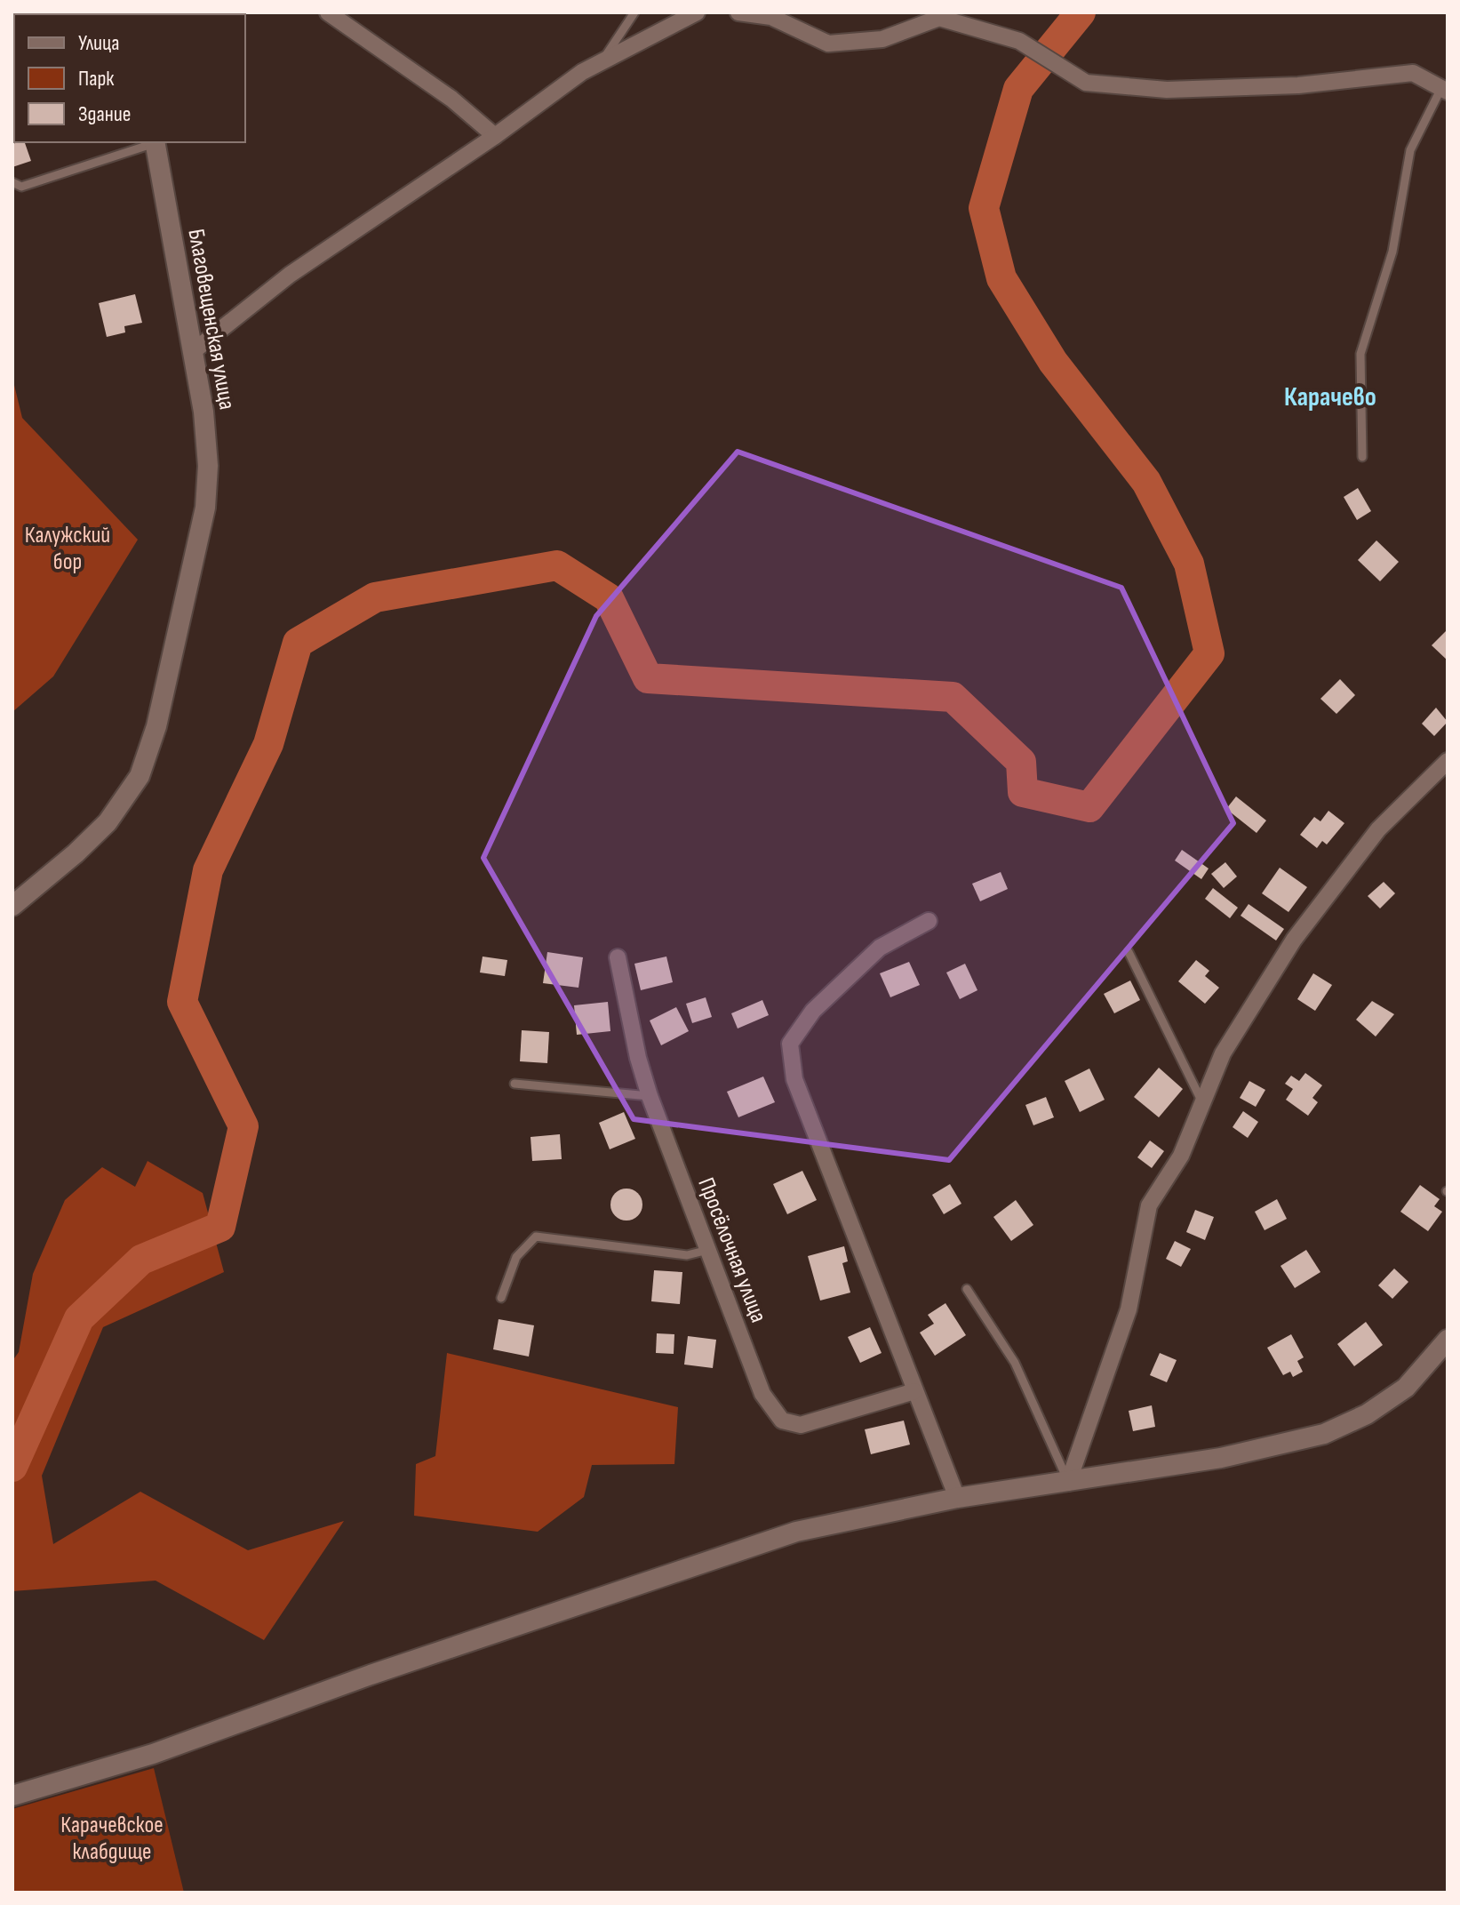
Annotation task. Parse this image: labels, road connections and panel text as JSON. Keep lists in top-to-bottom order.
{
  "streets": {
    "street": ["Благовещенская улица", "Просёлочная улица"]
  },
  "districts": ["Карачево"],
  "parks": ["Калужский бор", "Карачевское клабдище"],
  "legend": ["Улица", "Парк", "Здание"]
}
